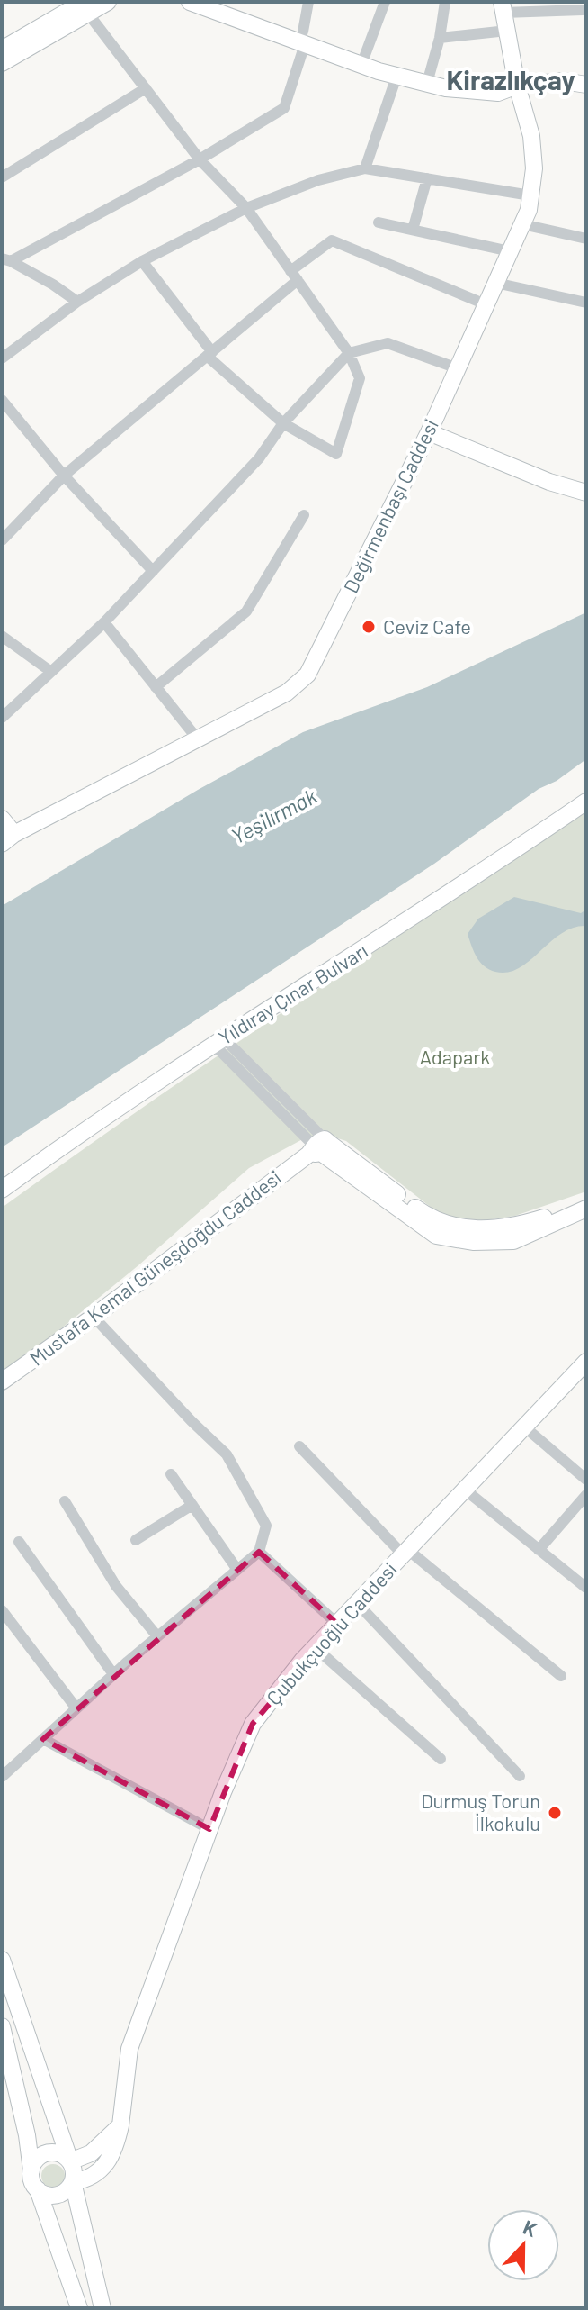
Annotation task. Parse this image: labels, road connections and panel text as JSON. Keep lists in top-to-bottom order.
{
  "streets": {
    "main road": [
      "Değirmenbaşı Caddesi",
      "Yıldıray Çınar Bulvarı",
      "Mustafa Kemal Güneşdoğdu Caddesi",
      "Çubukçuoğlu Caddesi"
    ]
  },
  "districts": ["Kirazlıkçay"],
  "water": ["Yeşilırmak"],
  "parks": ["Adapark"],
  "places": ["Ceviz Cafe", "Durmuş Torun İlkokulu"],
  "north": "top"
}
